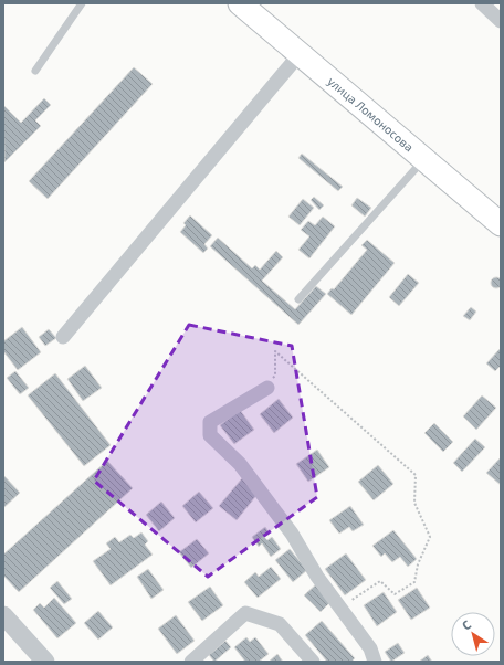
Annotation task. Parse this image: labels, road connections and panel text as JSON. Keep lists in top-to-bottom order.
{
  "streets": {
    "main road": ["улица Ломоносова"]
  },
  "north": "top left"
}
